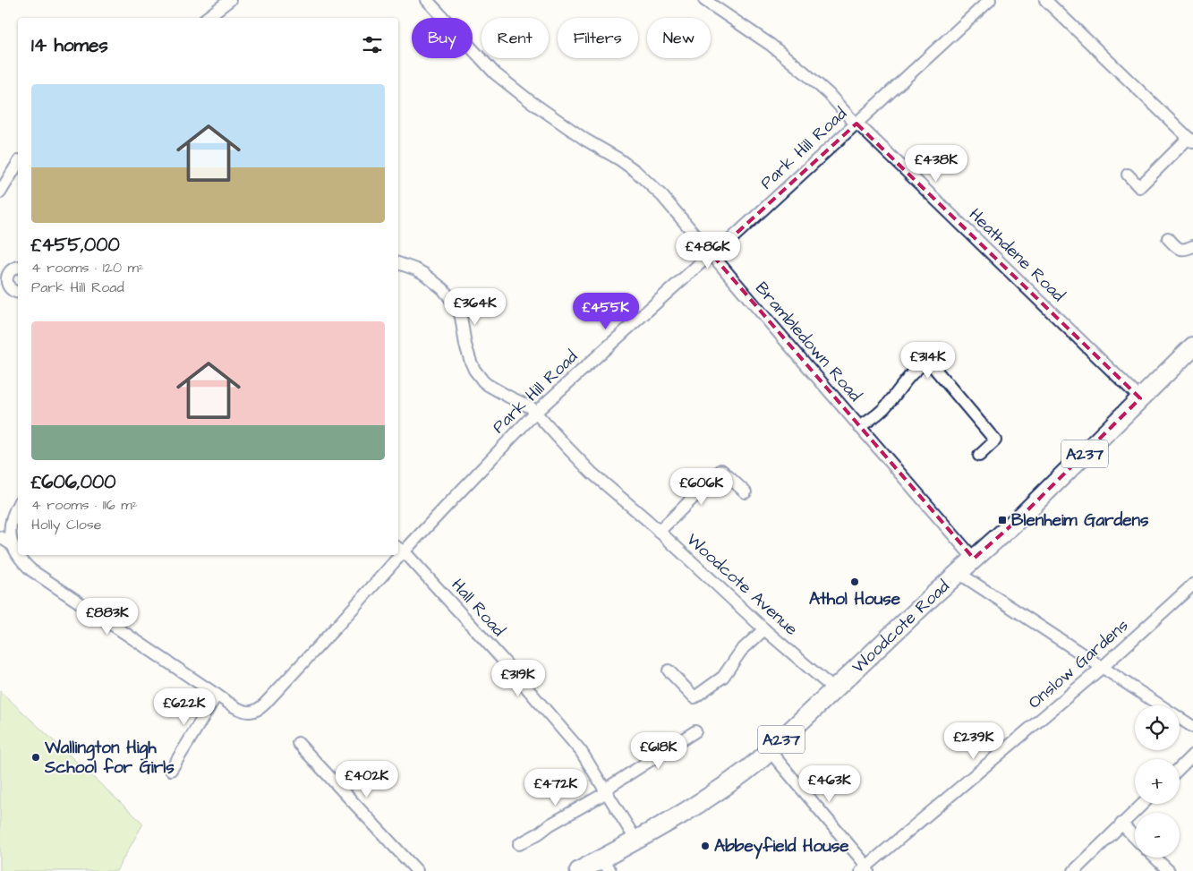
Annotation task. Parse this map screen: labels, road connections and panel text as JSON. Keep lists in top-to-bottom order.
{
  "streets": {
    "main road": ["A237", "Woodcote Road"],
    "street": [
      "Park Hill Road",
      "Heathdene Road",
      "Brambledown Road",
      "Woodcote Avenue",
      "Hall Road",
      "Onslow Gardens"
    ]
  },
  "crossings": [
    ["Park Hill Road", "Heathdene Road"],
    ["Park Hill Road", "Brambledown Road"],
    ["Park Hill Road", "Woodcote Avenue"],
    ["Park Hill Road", "Hall Road"],
    ["Heathdene Road", "Woodcote Road"],
    ["Brambledown Road", "Woodcote Road"],
    ["Woodcote Avenue", "Woodcote Road"],
    ["Hall Road", "Woodcote Road"]
  ],
  "places": {
    "transit": ["Blenheim Gardens"],
    "other": ["Athol House", "Wallington High School for Girls", "Abbeyfield House"]
  },
  "page": {
    "chip": [
      "Buy",
      "Rent",
      "Filters",
      "New"
    ],
    "heading": "14 homes",
    "list": [
      {
        "name": "£455,000",
        "note": "4 rooms · 120 m² · Park Hill Road"
      },
      {
        "name": "£606,000",
        "note": "4 rooms · 116 m² · Holly Close"
      }
    ],
    "price": [
      "£438K",
      "£486K",
      "£364K",
      "£455K",
      "£314K",
      "£606K",
      "£883K",
      "£319K",
      "£622K",
      "£239K",
      "£618K",
      "£402K",
      "£463K",
      "£472K"
    ],
    "map_buttons": ["+", "−"]
  }
}
